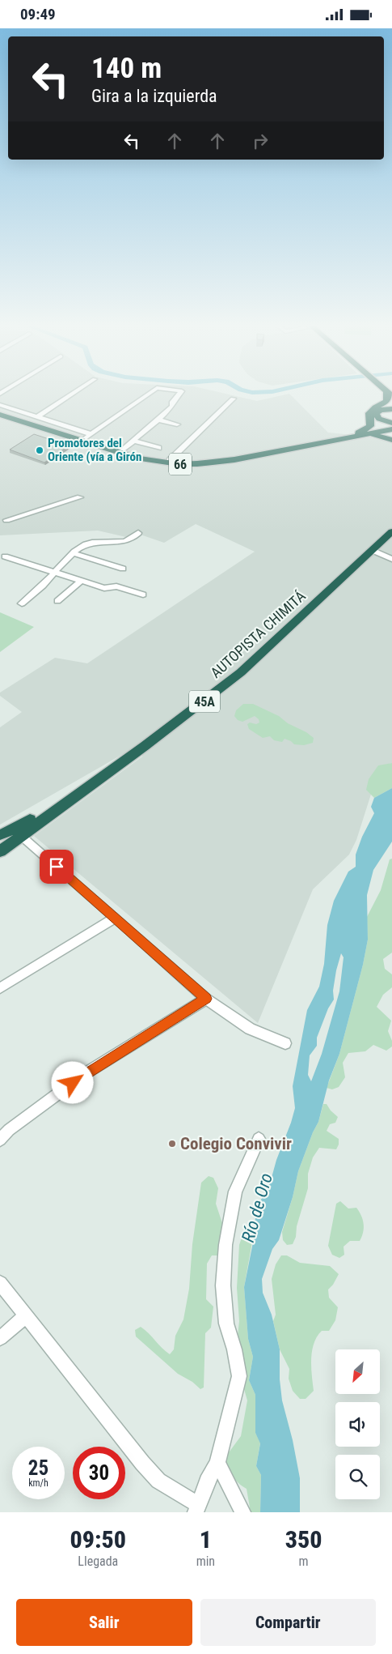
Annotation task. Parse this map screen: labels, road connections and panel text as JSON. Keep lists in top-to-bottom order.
{
  "streets": {
    "highway": ["66", "AUTOPISTA CHIMITÁ", "45A"]
  },
  "water": ["Río de Oro"],
  "places": ["Promotores del Oriente (vía a Girón", "Colegio Convivir"],
  "north": "bottom left",
  "page": {
    "status": "09:49",
    "turn": ["140 m", "Gira a la izquierda"],
    "speed": "25 km/h",
    "limit": "30",
    "eta": [
      "09:50",
      "Llegada",
      "1",
      "min",
      "350",
      "m"
    ],
    "buttons": ["Salir", "Compartir"]
  }
}
